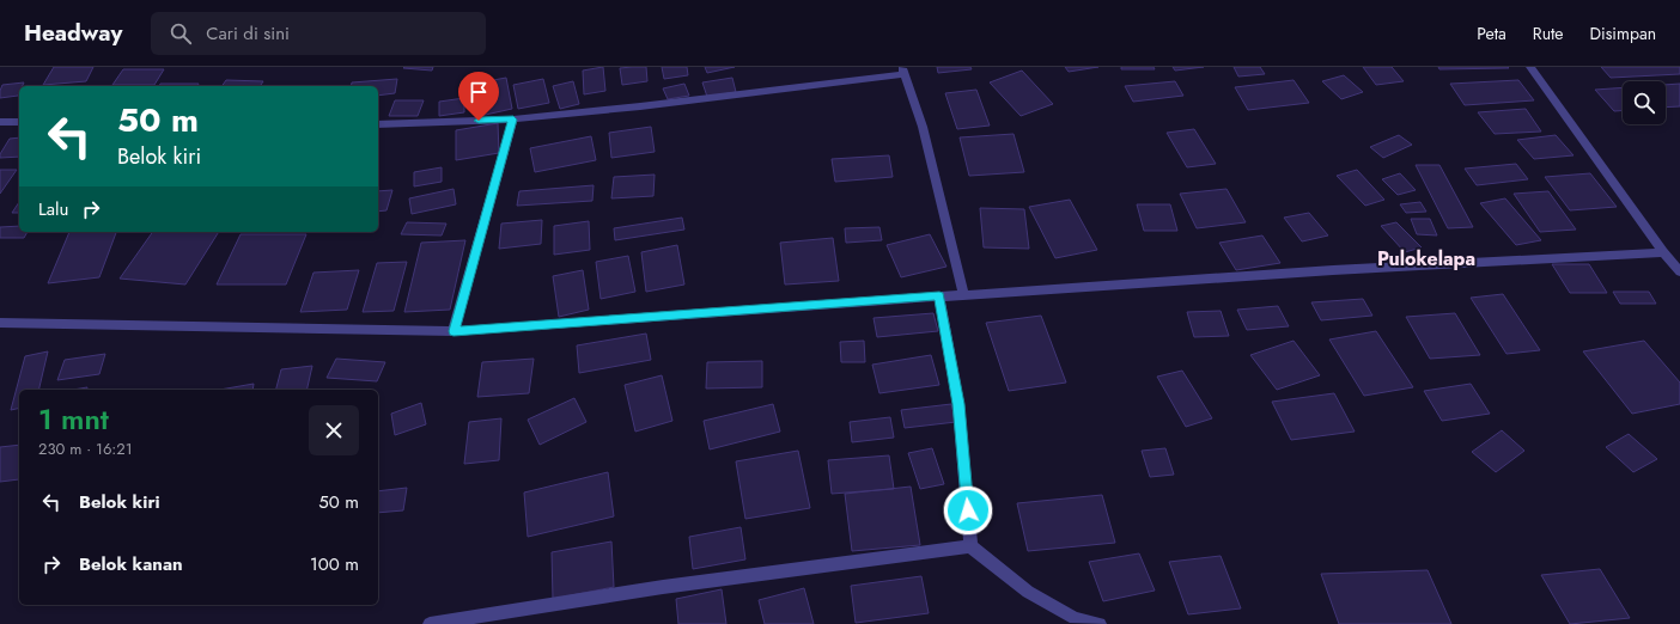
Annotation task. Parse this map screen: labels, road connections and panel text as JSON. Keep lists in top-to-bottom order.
{
  "districts": ["Pulokelapa"],
  "page": {
    "header": "Headway",
    "search": "Cari di sini",
    "nav": ["Peta", "Rute", "Disimpan"],
    "turn": ["50 m", "Belok kiri"],
    "then": "Lalu",
    "heading": ["1 mnt", "230 m · 16:21"],
    "list": [
      {
        "name": "Belok kiri",
        "value": "50 m"
      },
      {
        "name": "Belok kanan",
        "value": "100 m"
      }
    ]
  }
}
